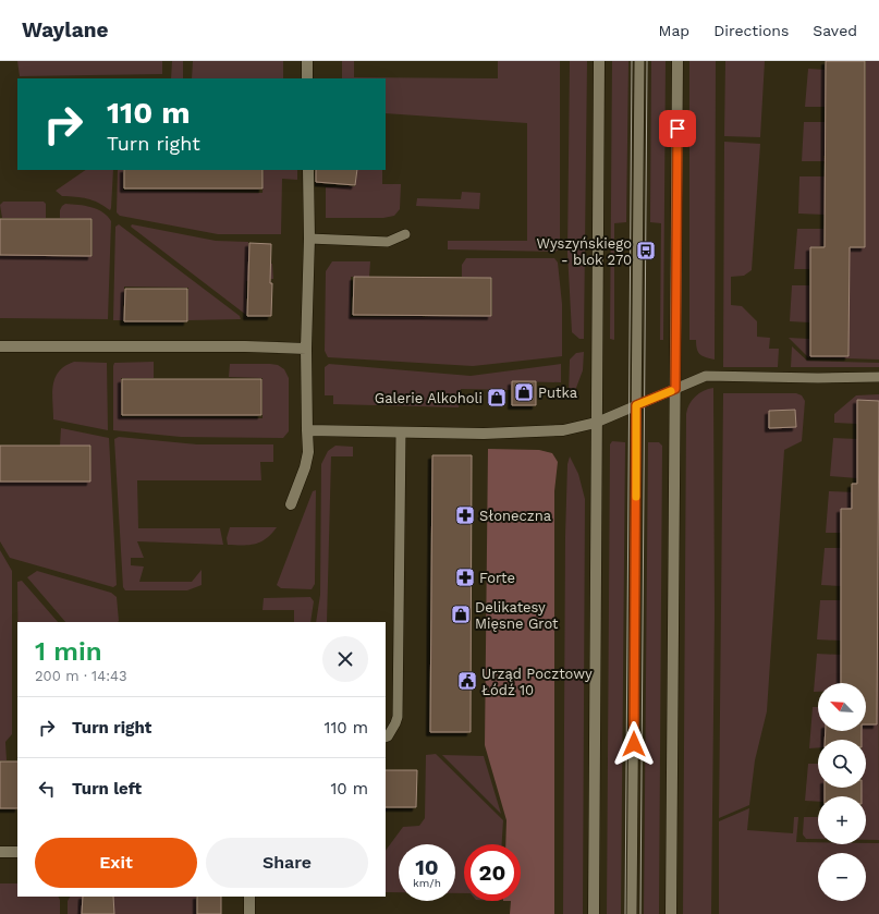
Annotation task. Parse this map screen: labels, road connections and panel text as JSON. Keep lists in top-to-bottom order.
{
  "places": {
    "bus stop": ["Wyszyńskiego - blok 270"],
    "shop": ["Putka", "Galerie Alkoholi", "Delikatesy Mięsne Grot"],
    "pharmacy": ["Słoneczna", "Forte"],
    "public building": ["Urząd Pocztowy Łódź 10"]
  },
  "north": "top left",
  "page": {
    "header": "Waylane",
    "nav": ["Map", "Directions", "Saved"],
    "turn": ["110 m", "Turn right"],
    "heading": ["1 min", "200 m · 14:43"],
    "map_buttons": ["+", "−"],
    "list": [
      {
        "name": "Turn right",
        "value": "110 m"
      },
      {
        "name": "Turn left",
        "value": "10 m"
      }
    ],
    "buttons": ["Exit", "Share"],
    "speed": "10 km/h",
    "limit": "20"
  }
}
